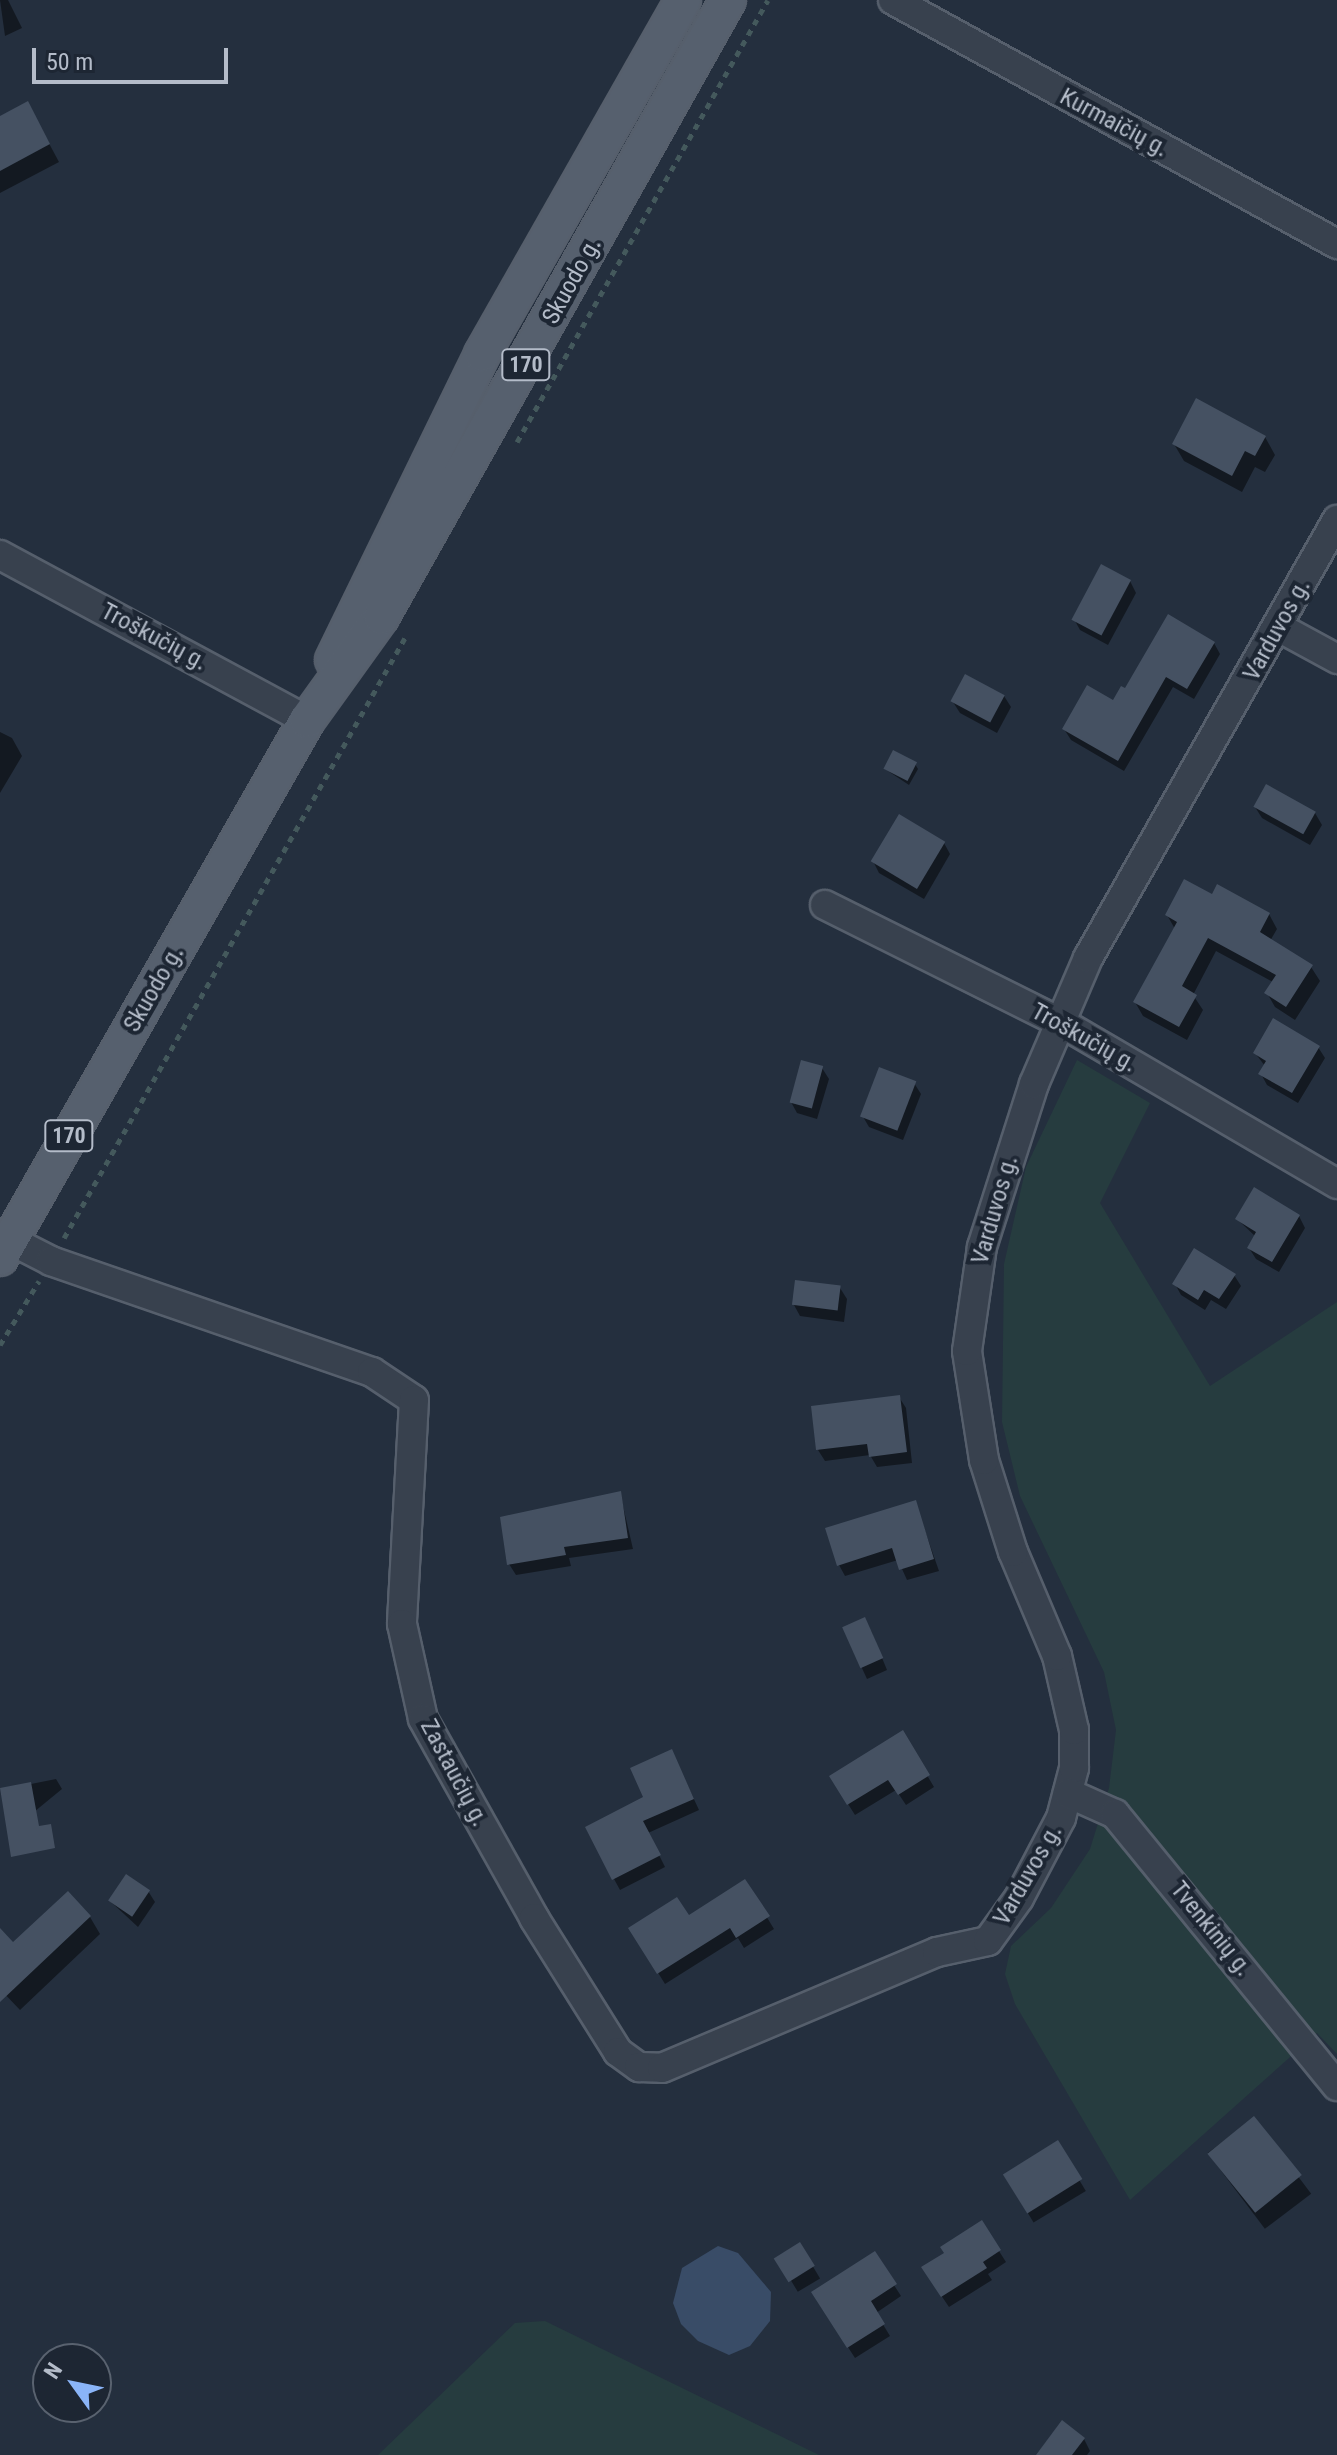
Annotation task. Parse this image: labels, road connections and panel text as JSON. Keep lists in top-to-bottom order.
{
  "streets": {
    "main road": ["Skuodo g.", "170"],
    "street": [
      "Kurmaičių g.",
      "Varduvos g.",
      "Troškučių g.",
      "Zastaučių g.",
      "Tvenkinių g."
    ]
  },
  "crossings": [
    ["Skuodo g.", "Troškučių g."],
    ["Skuodo g.", "Zastaučių g."],
    ["Varduvos g.", "Troškučių g."],
    ["Varduvos g.", "Zastaučių g."],
    ["Varduvos g.", "Tvenkinių g."]
  ],
  "scale_bar": "50 m",
  "north": "top left"
}
